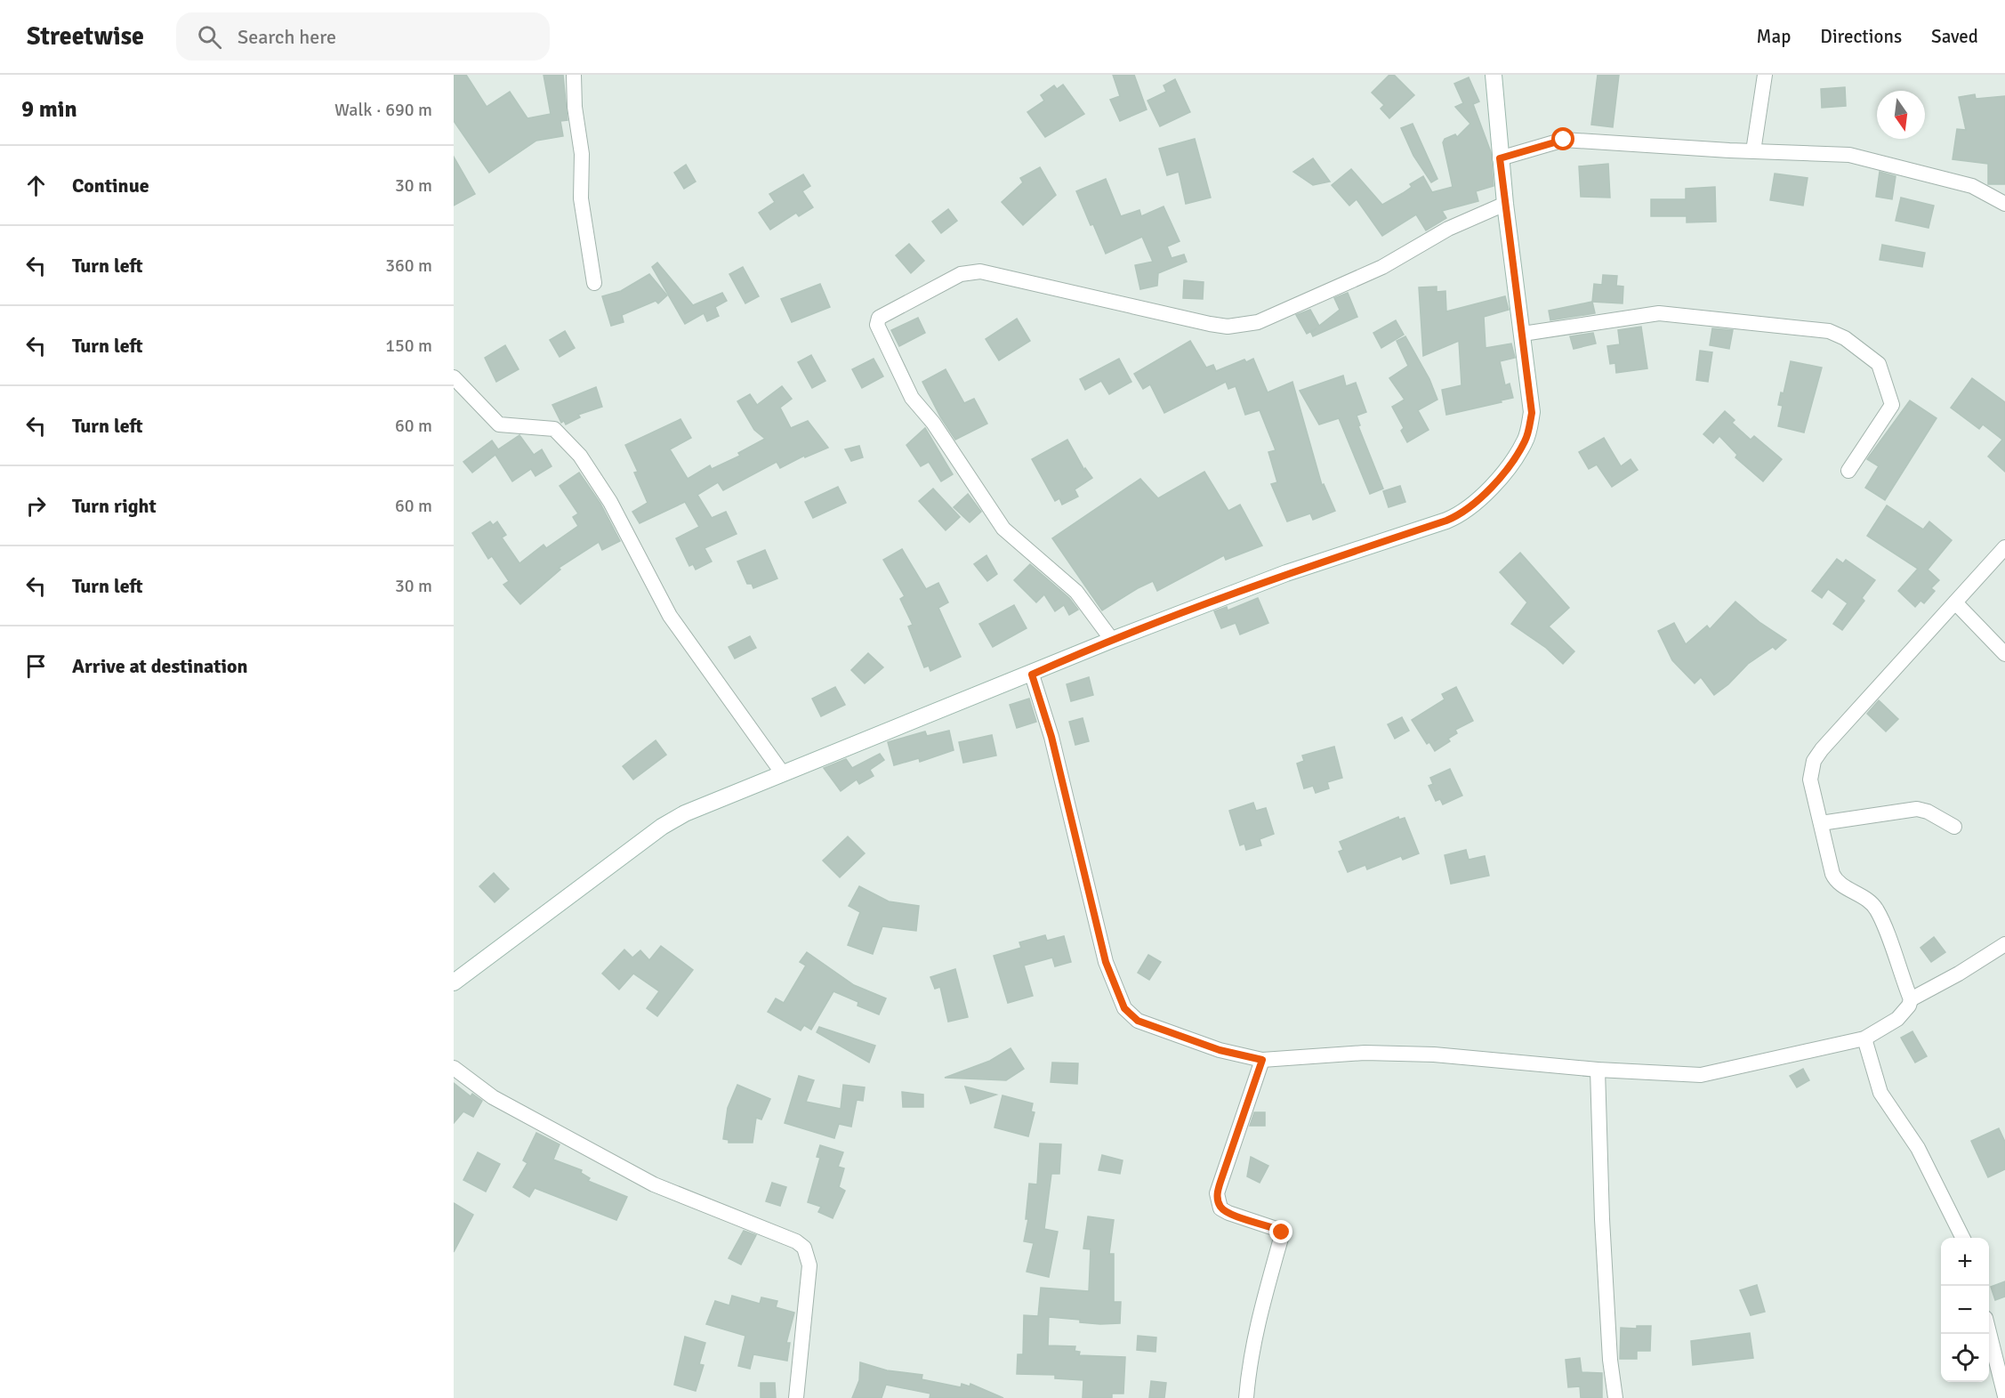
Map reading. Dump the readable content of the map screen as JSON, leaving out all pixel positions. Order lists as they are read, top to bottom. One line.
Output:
{"north":"bottom","page":{"header":"Streetwise","search":"Search here","nav":["Map","Directions","Saved"],"heading":["9 min","Walk · 690 m"],"list":[["Continue","30 m"],["Turn left","360 m"],["Turn left","150 m"],["Turn left","60 m"],["Turn right","60 m"],["Turn left","30 m"],"Arrive at destination"],"map_buttons":["+","−"]}}
